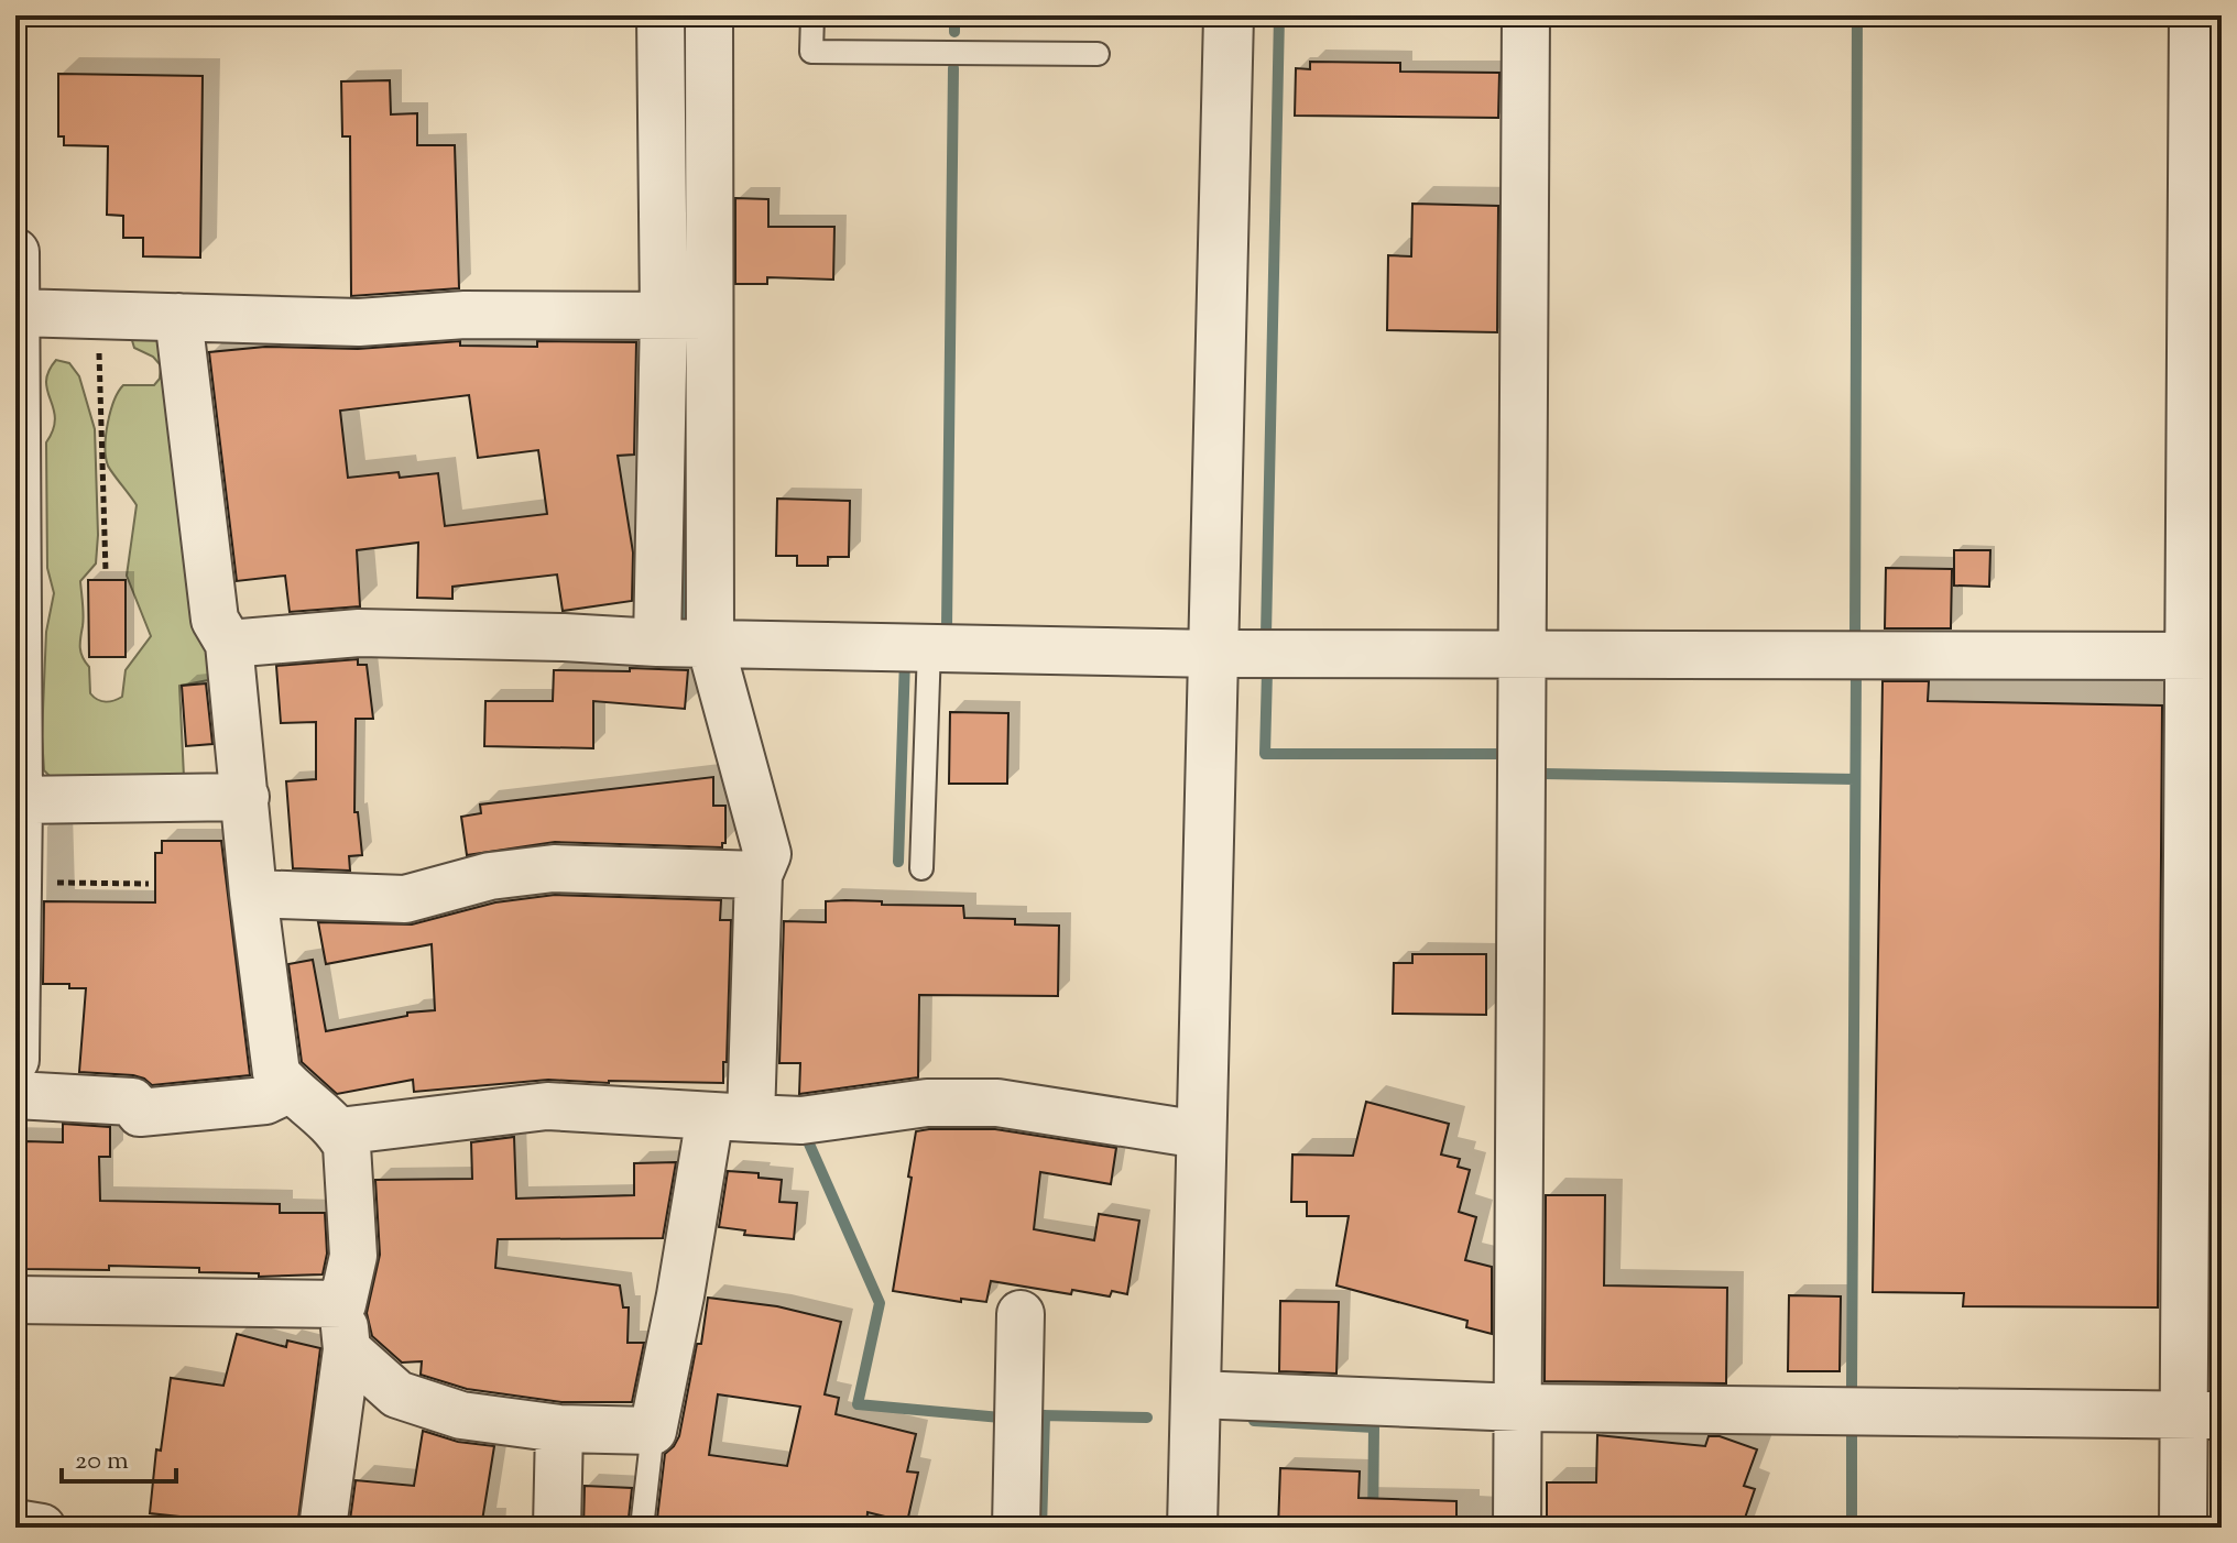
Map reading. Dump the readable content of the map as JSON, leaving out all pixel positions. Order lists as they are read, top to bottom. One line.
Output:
{"scale_bar":"20 m"}
